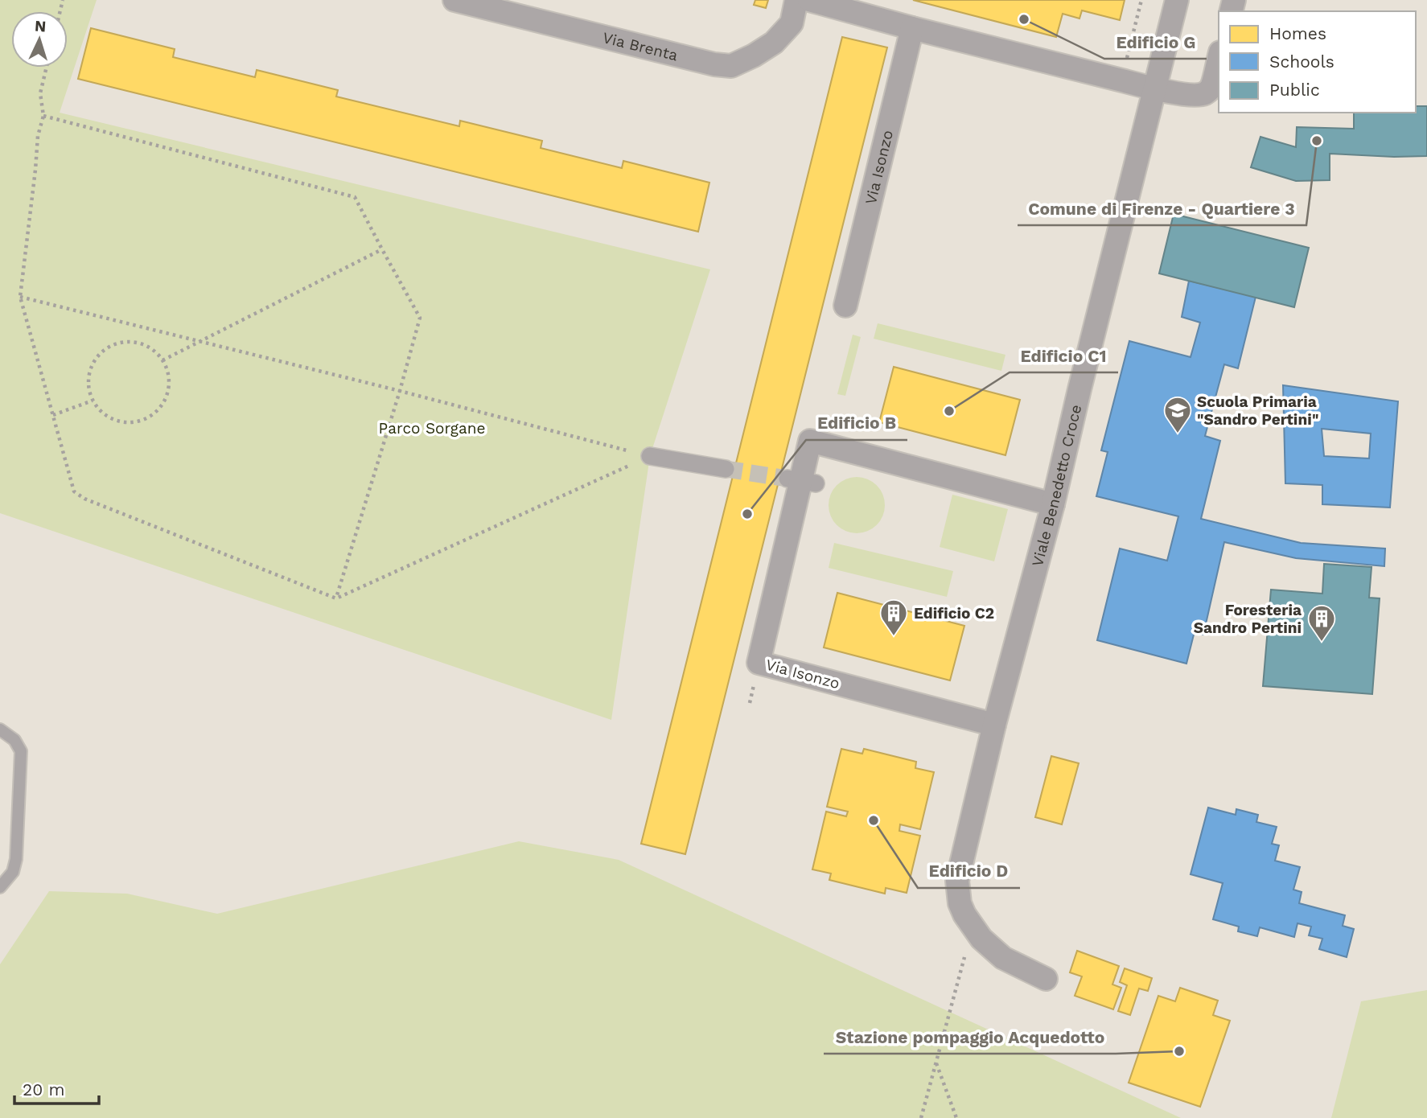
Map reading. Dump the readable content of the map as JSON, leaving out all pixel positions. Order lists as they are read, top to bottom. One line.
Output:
{"streets":{"street":["Via Brenta","Via Isonzo","Viale Benedetto Croce"]},"crossings":[["Via Isonzo","Viale Benedetto Croce"]],"parks":["Parco Sorgane"],"places":{"other":["Edificio G","Comune di Firenze - Quartiere 3","Edificio C1","Edificio B","Edificio D","Stazione pompaggio Acquedotto"],"school or university":["Scuola Primaria \"Sandro Pertini\""],"building":["Edificio C2","Foresteria Sandro Pertini"]},"legend":["Homes","Schools","Public"],"scale_bar":"20 m","north":"top"}
